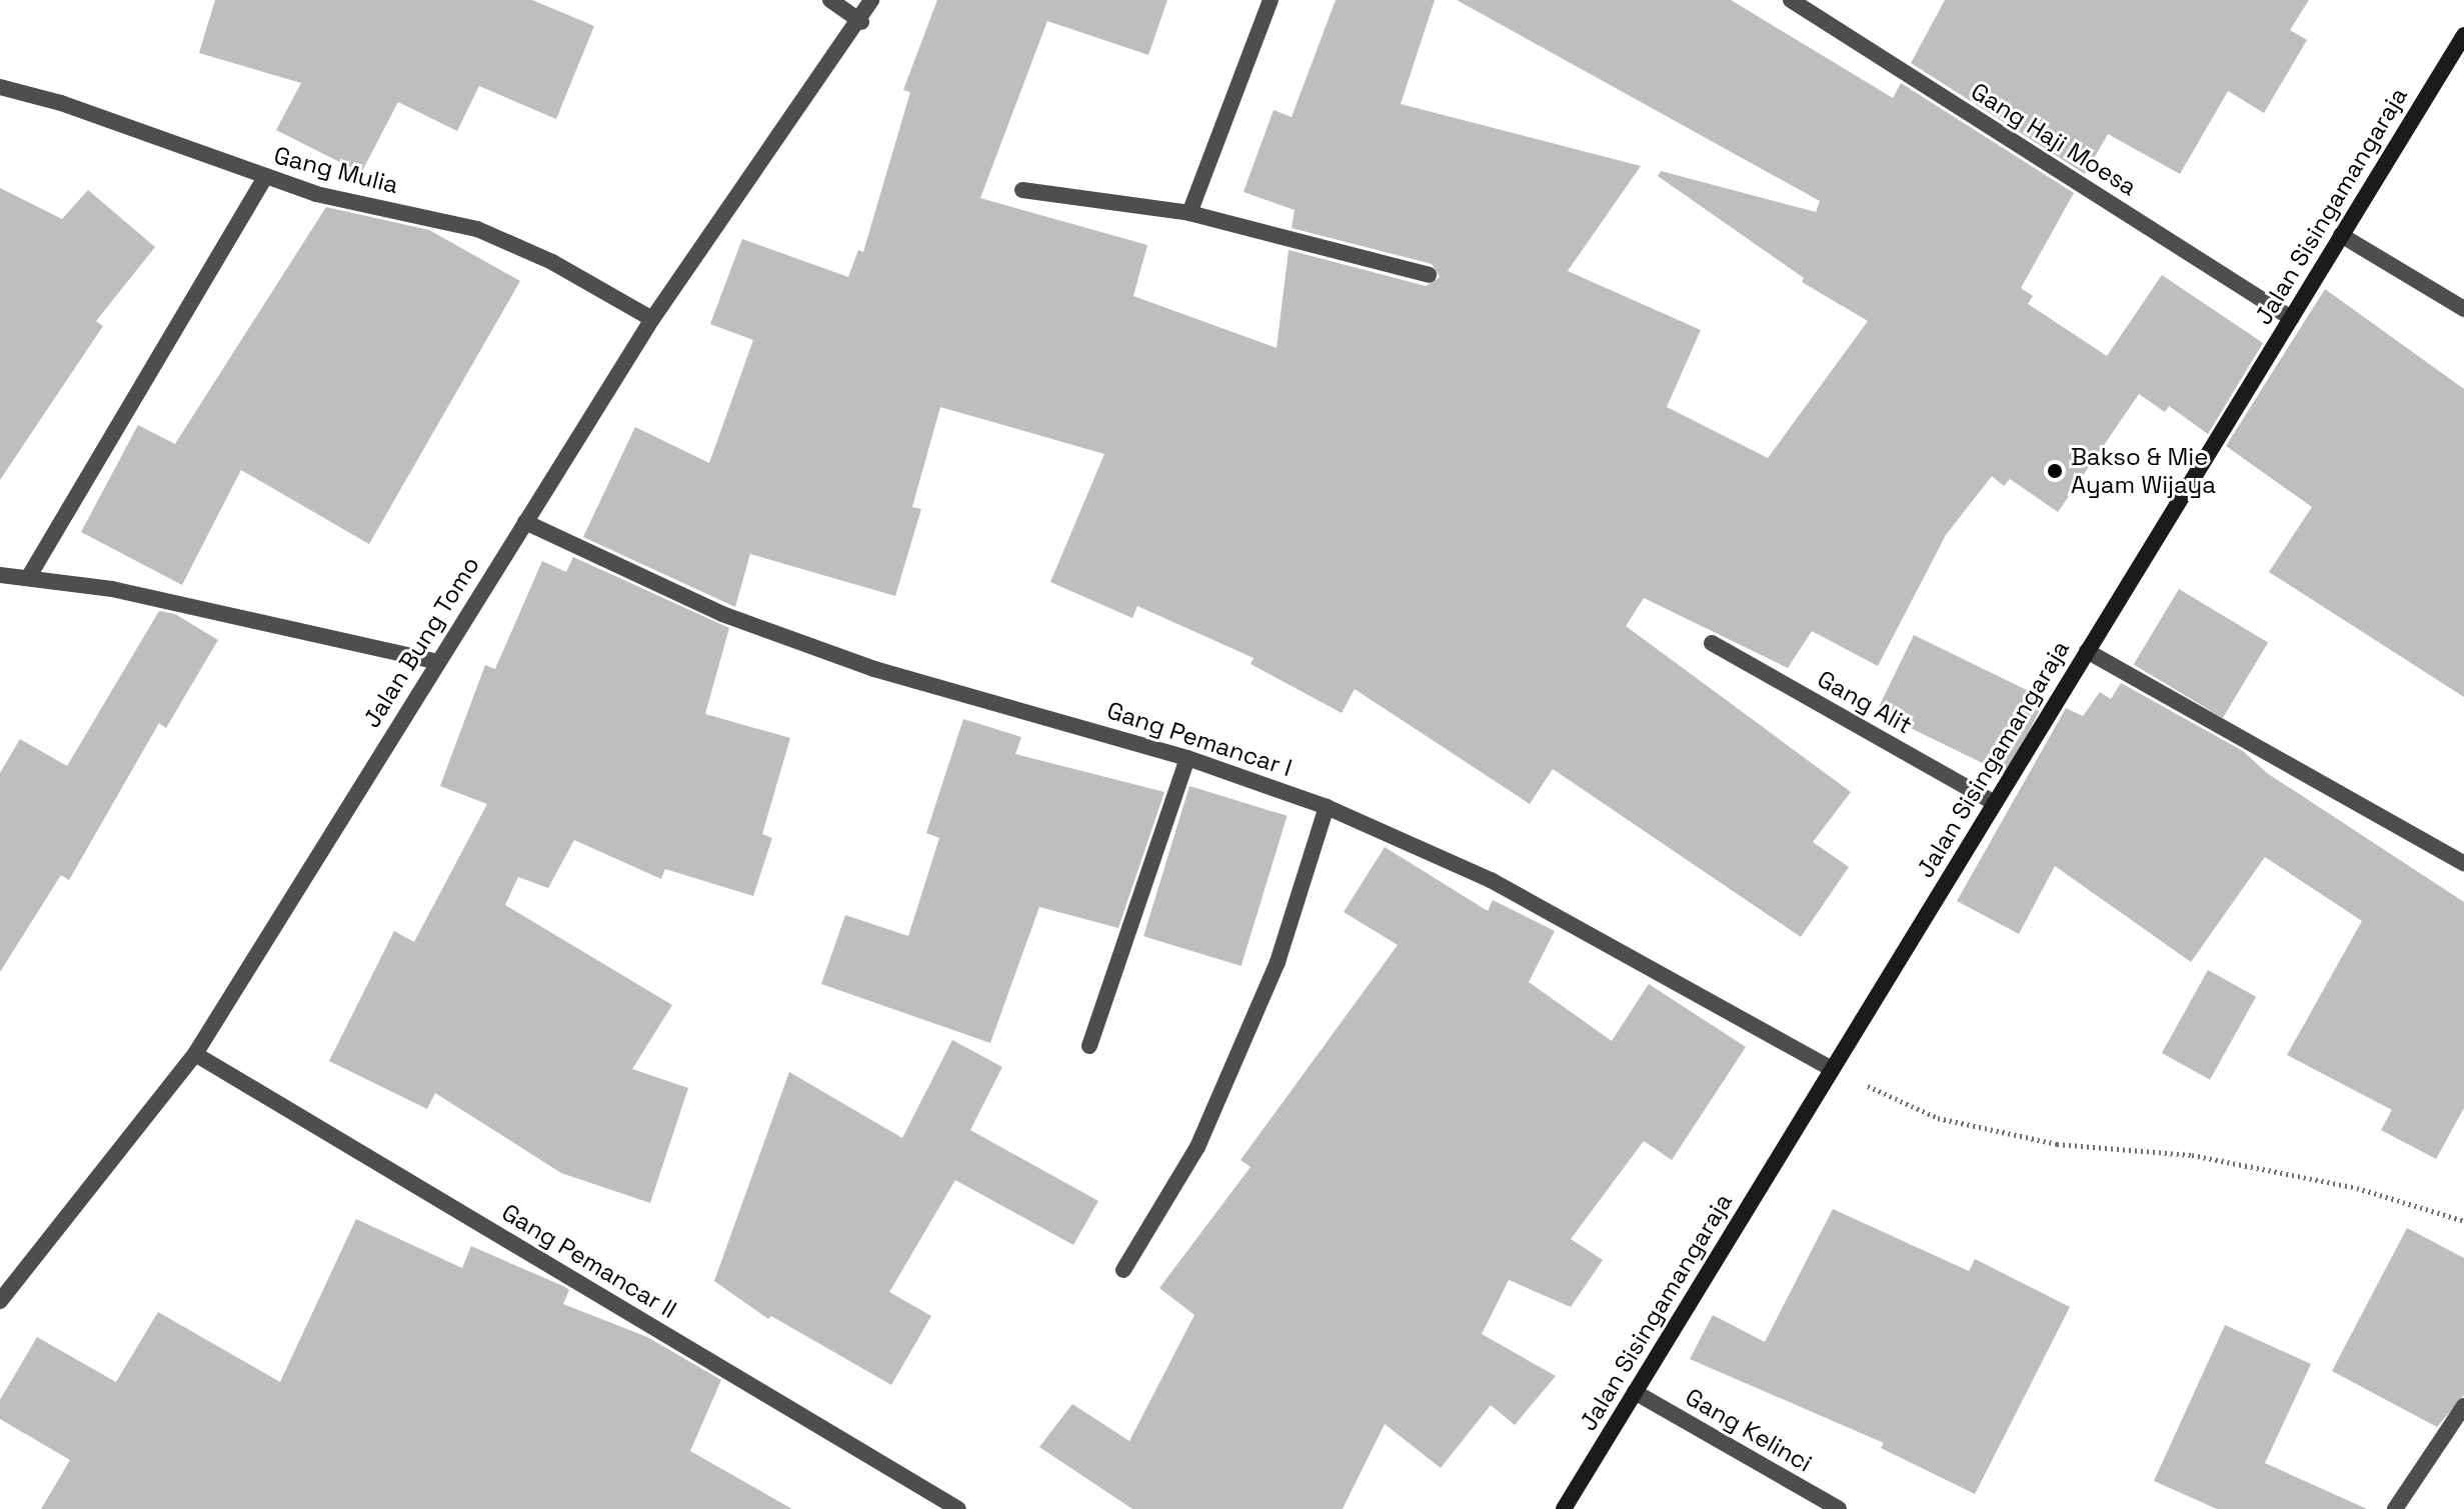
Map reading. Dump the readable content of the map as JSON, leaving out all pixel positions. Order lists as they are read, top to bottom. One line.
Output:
{"streets":{"main road":["Jalan Sisingamangaraja"],"street":["Gang Haji Moesa","Gang Mulia","Jalan Bung Tomo","Gang Alit","Gang Pemancar I","Gang Pemancar II","Gang Kelinci"]},"crossings":[["Gang Haji Moesa","Jalan Sisingamangaraja"],["Gang Mulia","Jalan Bung Tomo"],["Jalan Sisingamangaraja","Gang Alit"],["Jalan Sisingamangaraja","Gang Pemancar I"],["Jalan Sisingamangaraja","Gang Kelinci"],["Jalan Bung Tomo","Gang Pemancar I"],["Jalan Bung Tomo","Gang Pemancar II"]],"places":["Bakso & Mie Ayam Wijaya"]}
